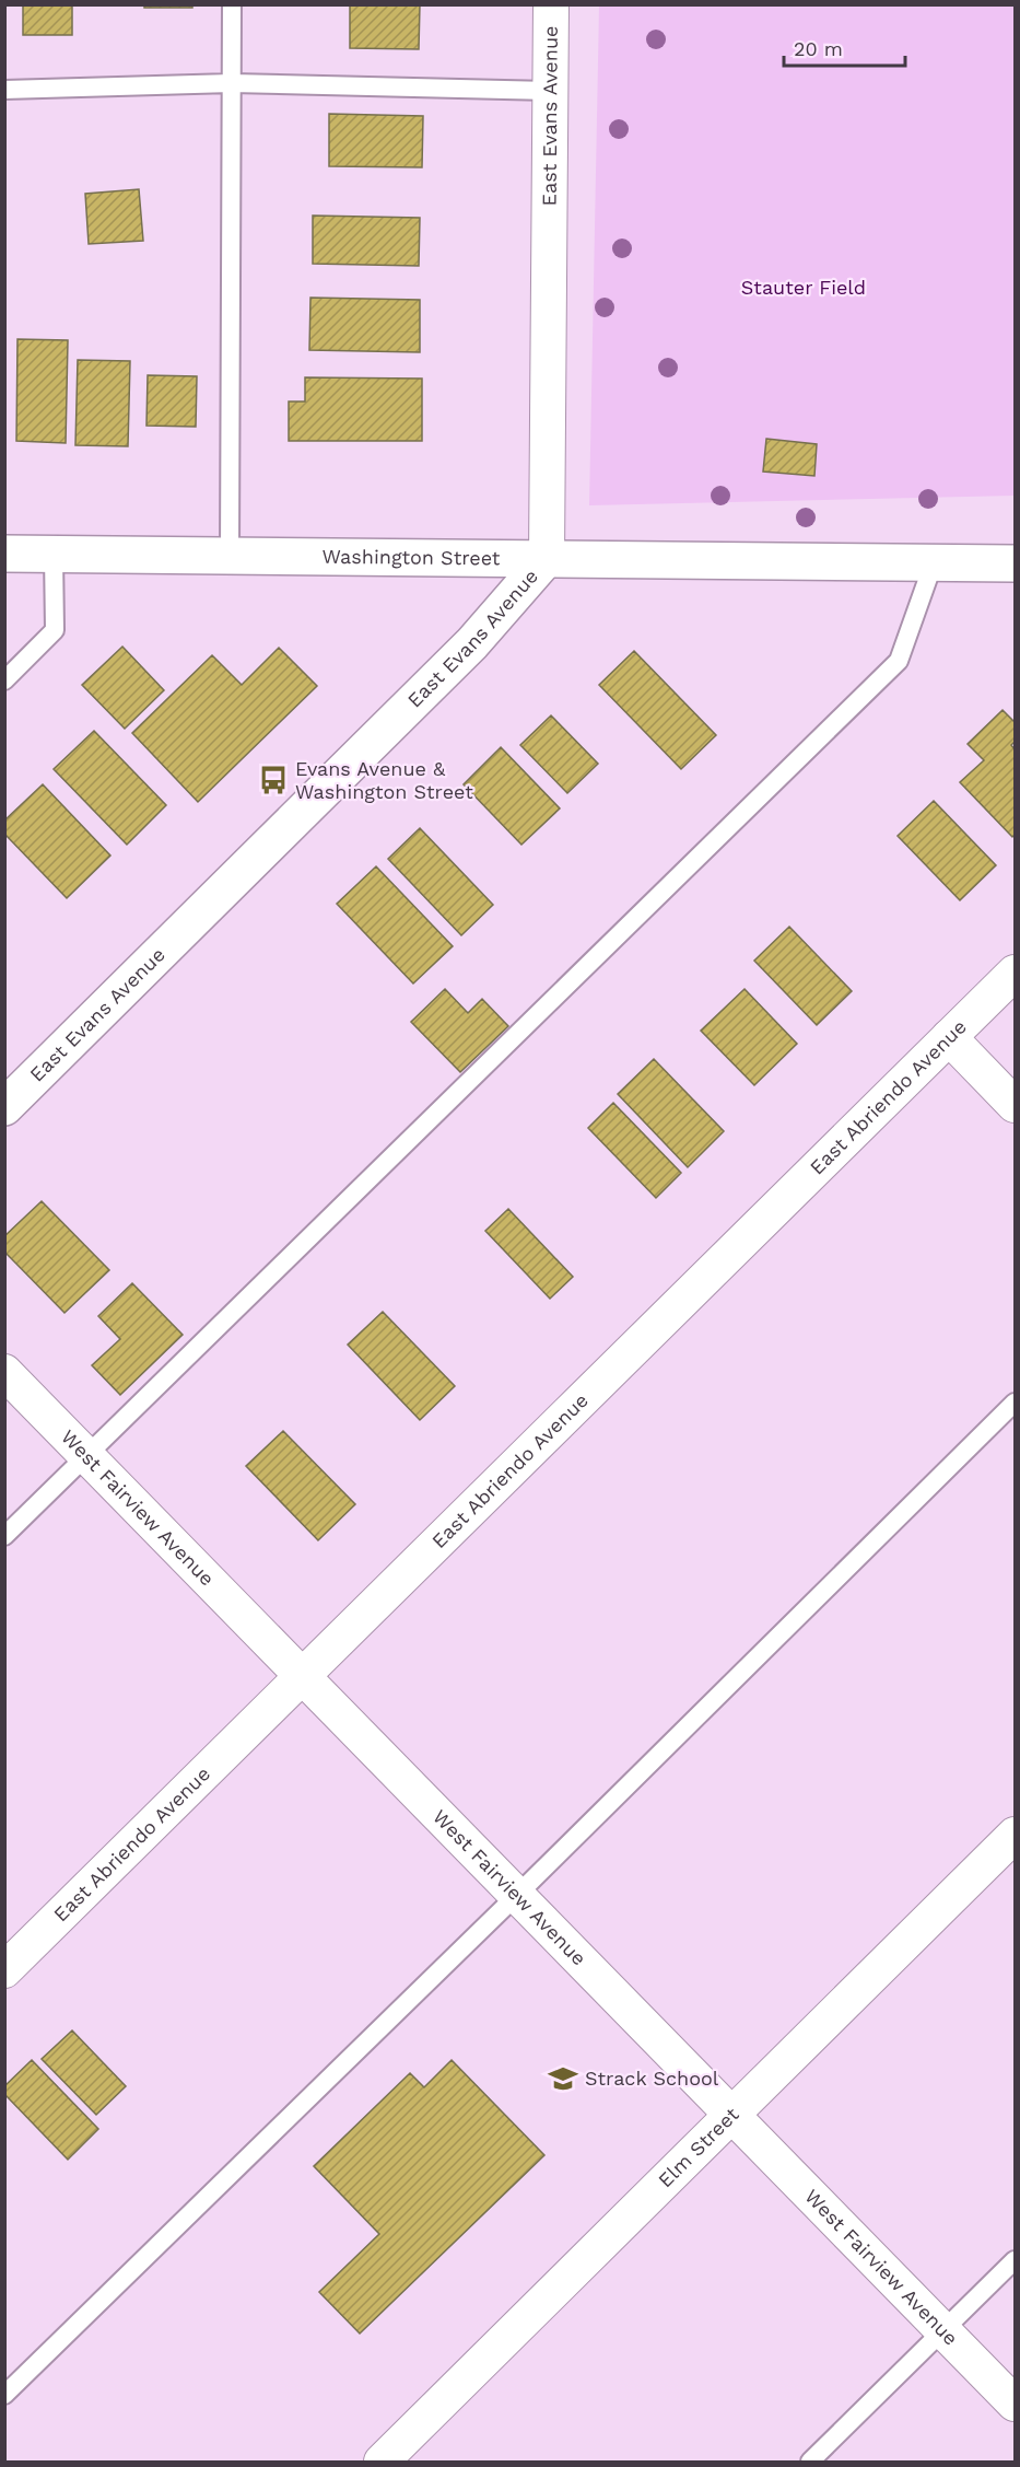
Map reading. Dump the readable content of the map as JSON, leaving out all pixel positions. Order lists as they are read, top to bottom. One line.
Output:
{"streets":{"street":["East Evans Avenue","Washington Street","East Abriendo Avenue","West Fairview Avenue","Elm Street"]},"crossings":[["East Evans Avenue","Washington Street"],["East Abriendo Avenue","West Fairview Avenue"],["West Fairview Avenue","Elm Street"]],"parks":["Stauter Field"],"places":{"bus stop":["Evans Avenue & Washington Street"],"school or university":["Strack School"]},"scale_bar":"20 m"}
